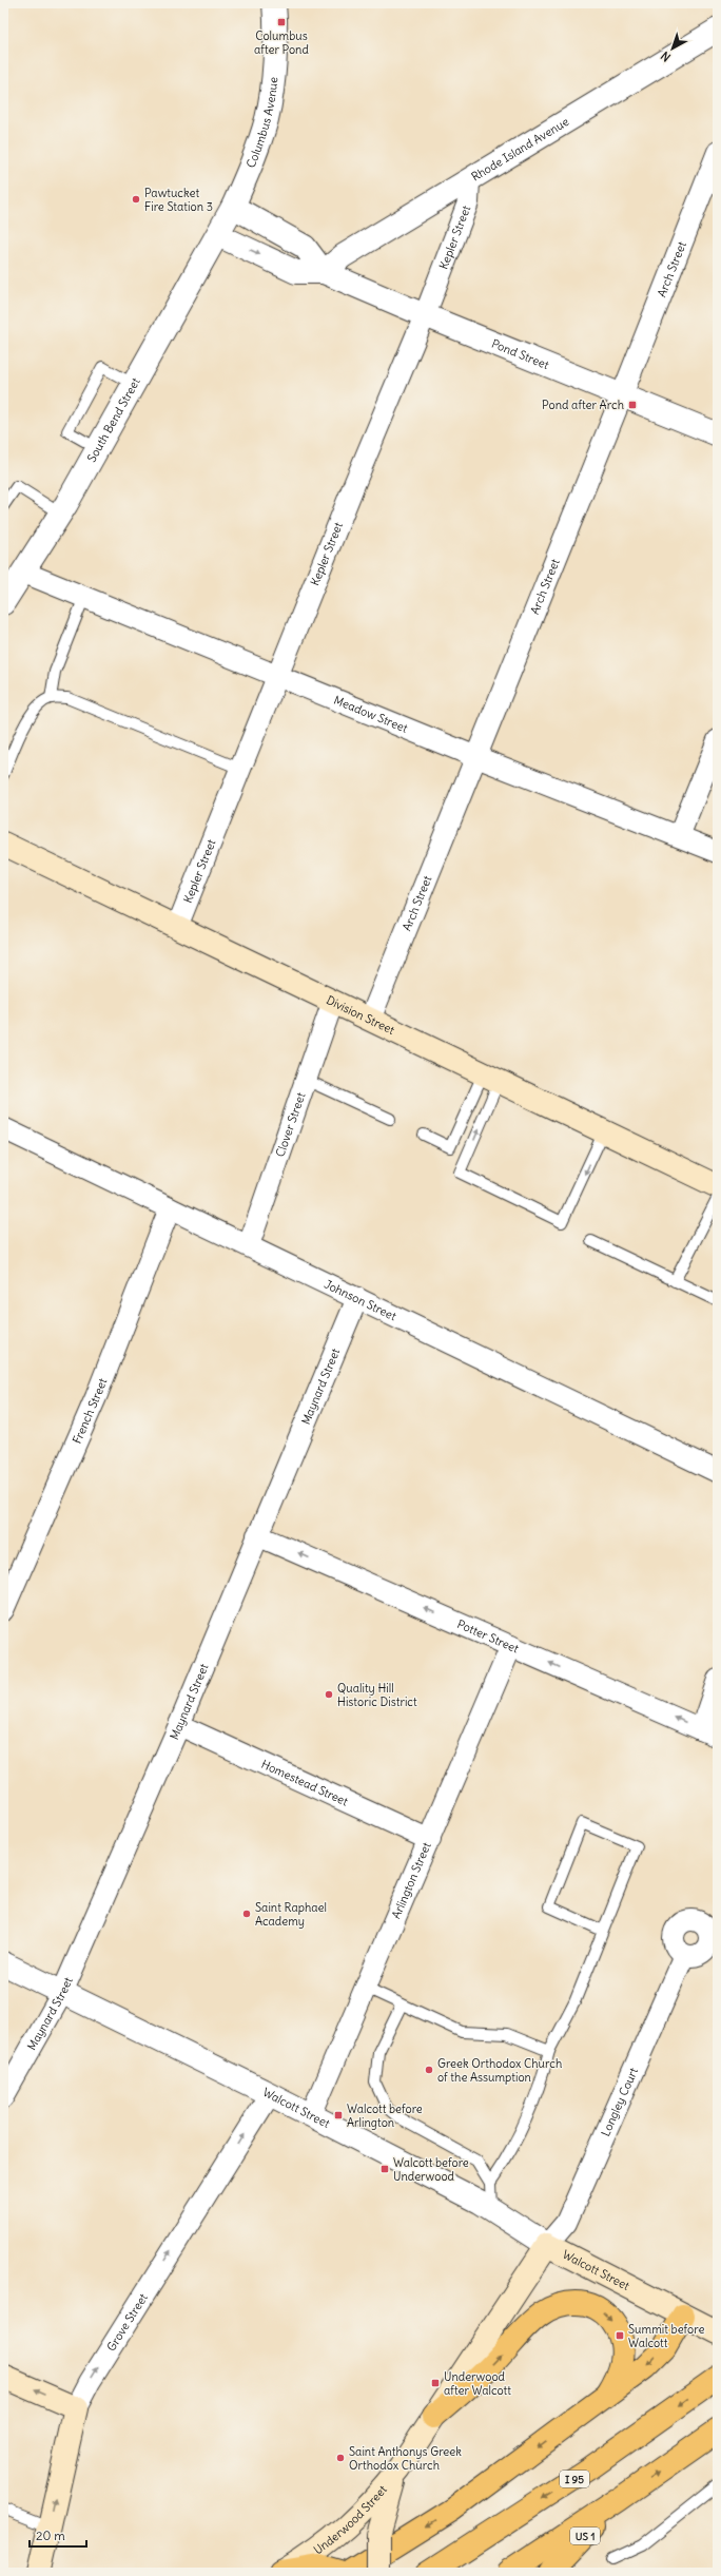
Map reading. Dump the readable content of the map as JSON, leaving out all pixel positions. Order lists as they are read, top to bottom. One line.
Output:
{"streets":{"main road":["Division Street","Walcott Street","Grove Street","I 95","Underwood Street","US 1"],"street":["Columbus Avenue","Rhode Island Avenue","Kepler Street","Arch Street","Pond Street","South Bend Street","Meadow Street","Clover Street","Johnson Street","Maynard Street","French Street","Potter Street","Homestead Street","Arlington Street","Longley Court"]},"crossings":[["Columbus Avenue","Pond Street"],["Columbus Avenue","South Bend Street"],["Rhode Island Avenue","Kepler Street"],["Rhode Island Avenue","Pond Street"],["Kepler Street","Pond Street"],["Kepler Street","Meadow Street"],["Kepler Street","Division Street"],["Arch Street","Pond Street"],["Arch Street","Meadow Street"],["Arch Street","Division Street"],["Pond Street","South Bend Street"],["South Bend Street","Meadow Street"],["Division Street","Clover Street"],["Clover Street","Johnson Street"],["Johnson Street","Maynard Street"],["Johnson Street","French Street"],["Maynard Street","Potter Street"],["Maynard Street","Homestead Street"],["Maynard Street","Walcott Street"],["Potter Street","Arlington Street"],["Homestead Street","Arlington Street"],["Arlington Street","Walcott Street"],["Longley Court","Walcott Street"],["Longley Court","Underwood Street"],["Walcott Street","Grove Street"],["Walcott Street","Underwood Street"]],"one_way":["Potter Street","Grove Street"],"places":{"transit":["Columbus after Pond","Pond after Arch","Walcott before Arlington","Walcott before Underwood","Summit before Walcott","Underwood after Walcott"],"other":["Pawtucket Fire Station 3","Quality Hill Historic District","Saint Raphael Academy","Greek Orthodox Church of the Assumption","Saint Anthonys Greek Orthodox Church"]},"scale_bar":"20 m","north":"bottom left"}
